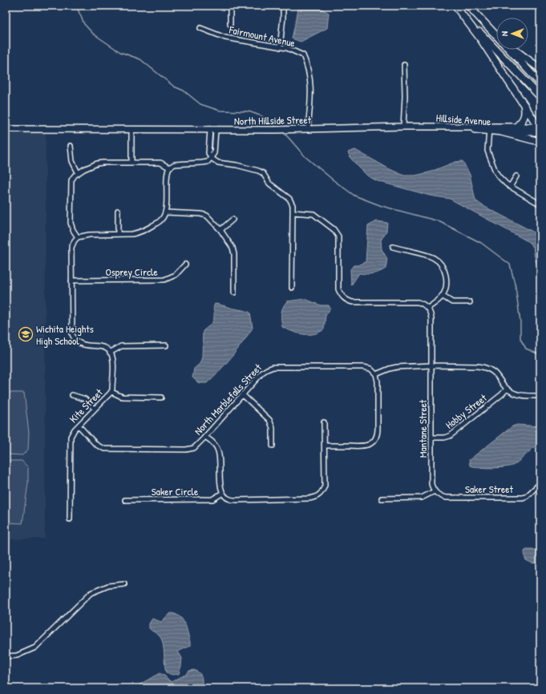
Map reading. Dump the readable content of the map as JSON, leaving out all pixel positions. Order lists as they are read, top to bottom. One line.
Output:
{"streets":{"main road":["Hillside Avenue","North Hillside Street"],"street":["Fairmount Avenue","Osprey Circle","North Marblefalls Street","Kite Street","Hobby Street","Mantane Street","Saker Street","Saker Circle"]},"crossings":[["Fairmount Avenue","North Hillside Street"],["Hillside Avenue","North Hillside Street"],["North Marblefalls Street","Kite Street"],["Hobby Street","Mantane Street"],["Mantane Street","Saker Street"]],"places":{"school or university":["Wichita Heights High School"]},"north":"left"}
